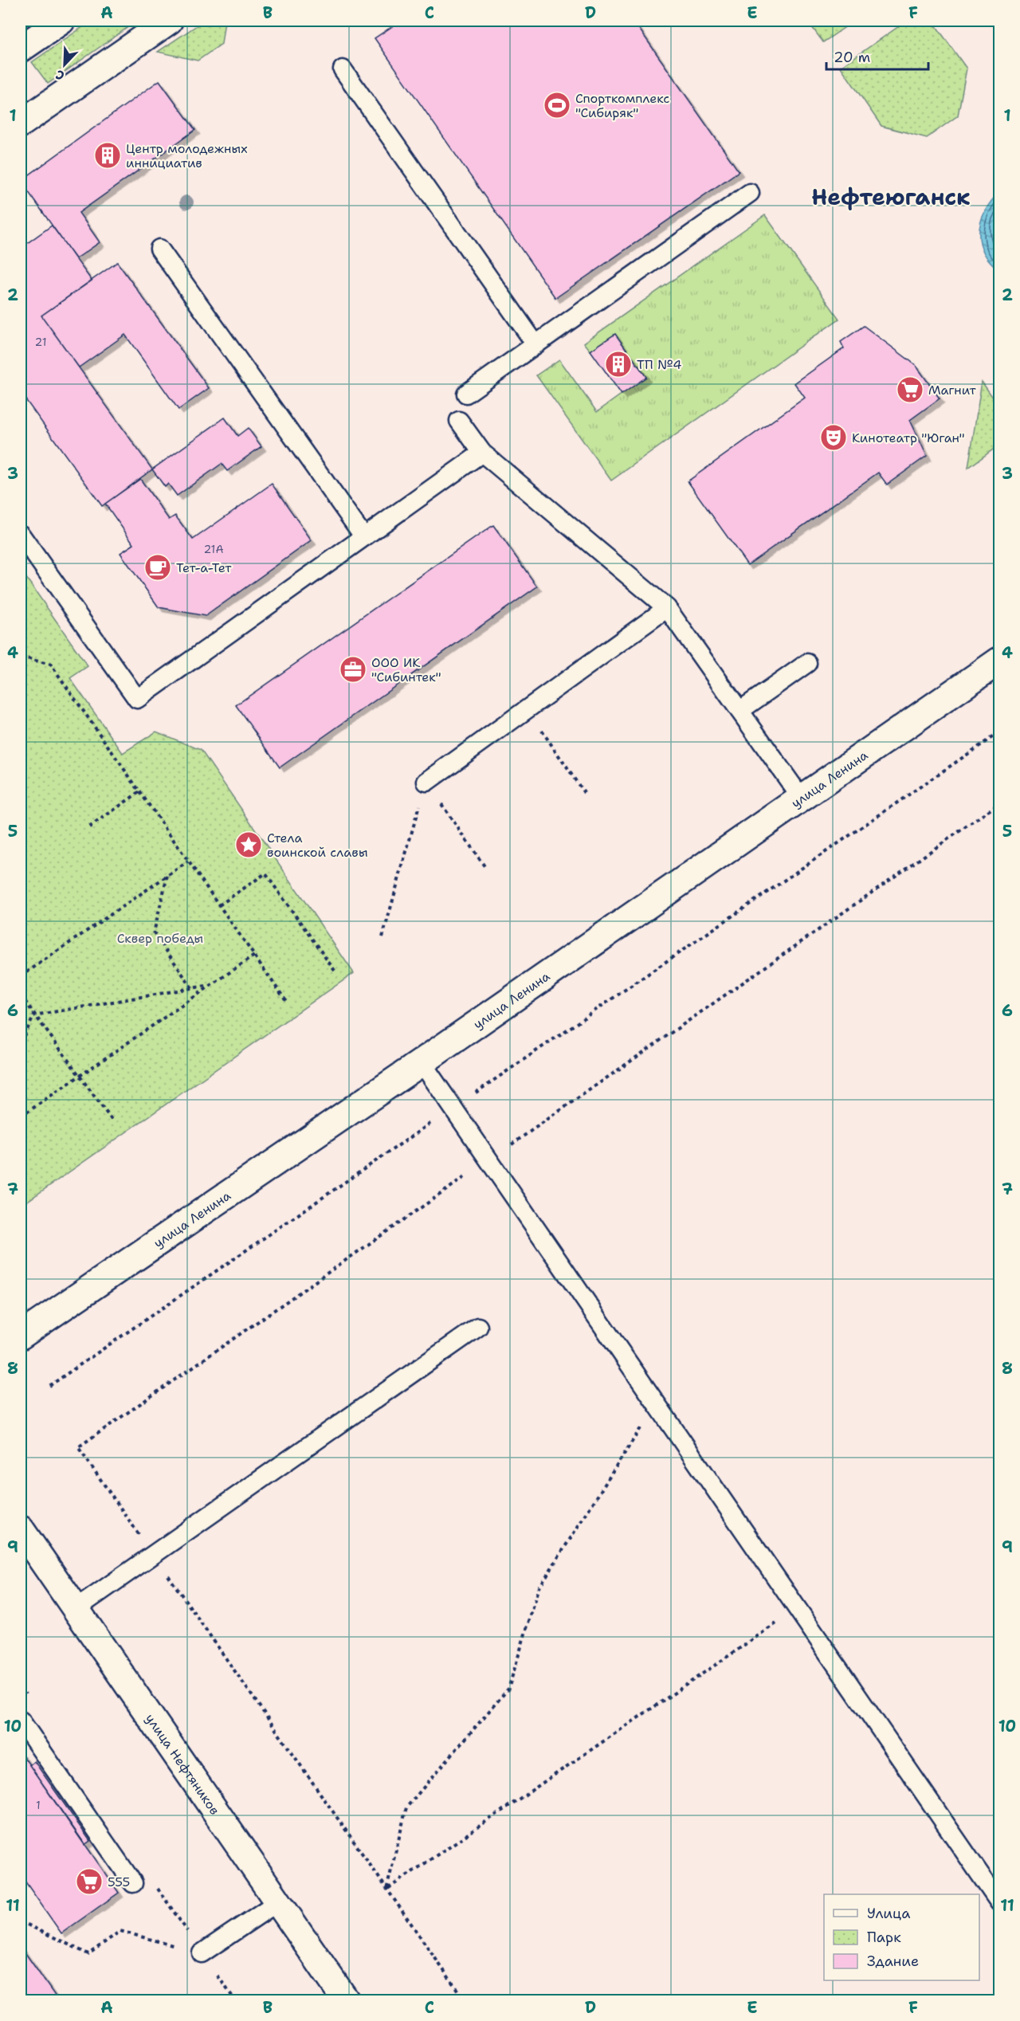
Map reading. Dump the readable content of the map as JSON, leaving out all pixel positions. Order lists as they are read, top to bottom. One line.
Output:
{"streets":{"main road":["улица Ленина","улица Нефтяников"]},"districts":["Нефтеюганск"],"parks":["Сквер победы"],"places":{"sports":["Спорткомплекс \"Сибиряк\""],"building":["Центр молодежных иннициатив","ТП №4"],"supermarket":["Магнит","555"],"theatre":["Кинотеатр \"Юган\""],"cafe":["Тет-а-Тет"],"office":["ООО ИК \"Сибинтек\""],"place":["Стела воинской славы"]},"house_numbers":["21","21А","1"],"legend":["Улица","Парк","Здание"],"scale_bar":"20 m","north":"bottom left","grid":{"columns":["A","B","C","D","E","F"],"rows":["1","2","3","4","5","6","7","8","9","10","11"]}}
